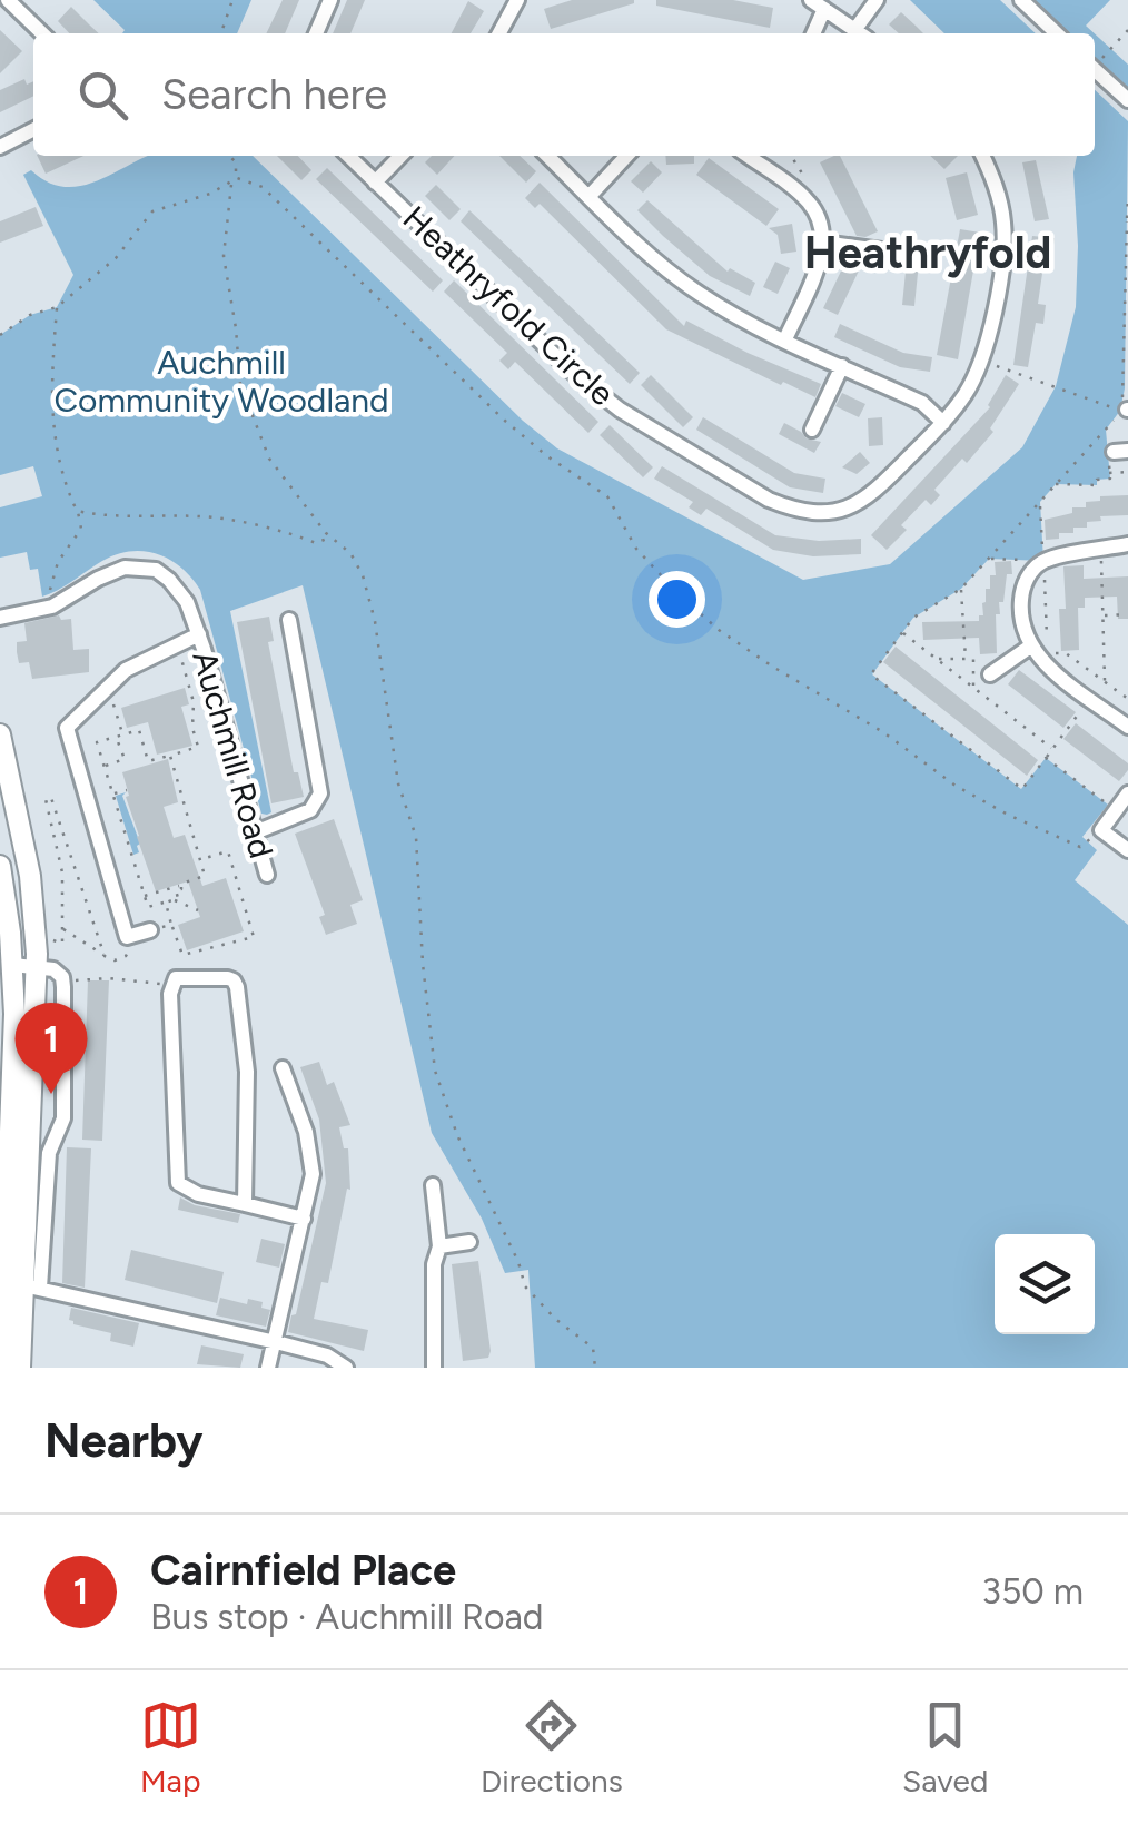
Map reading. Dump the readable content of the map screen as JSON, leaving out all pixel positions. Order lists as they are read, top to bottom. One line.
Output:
{"streets":{"street":["Heathryfold Circle","Auchmill Road"]},"districts":["Heathryfold"],"parks":["Auchmill Community Woodland"],"page":{"search":"Search here","pins":"1","heading":"Nearby","list":[{"mark":"1","name":"Cairnfield Place","note":"Bus stop · Auchmill Road","value":"350 m"}],"nav":["Map","Directions","Saved"]}}
